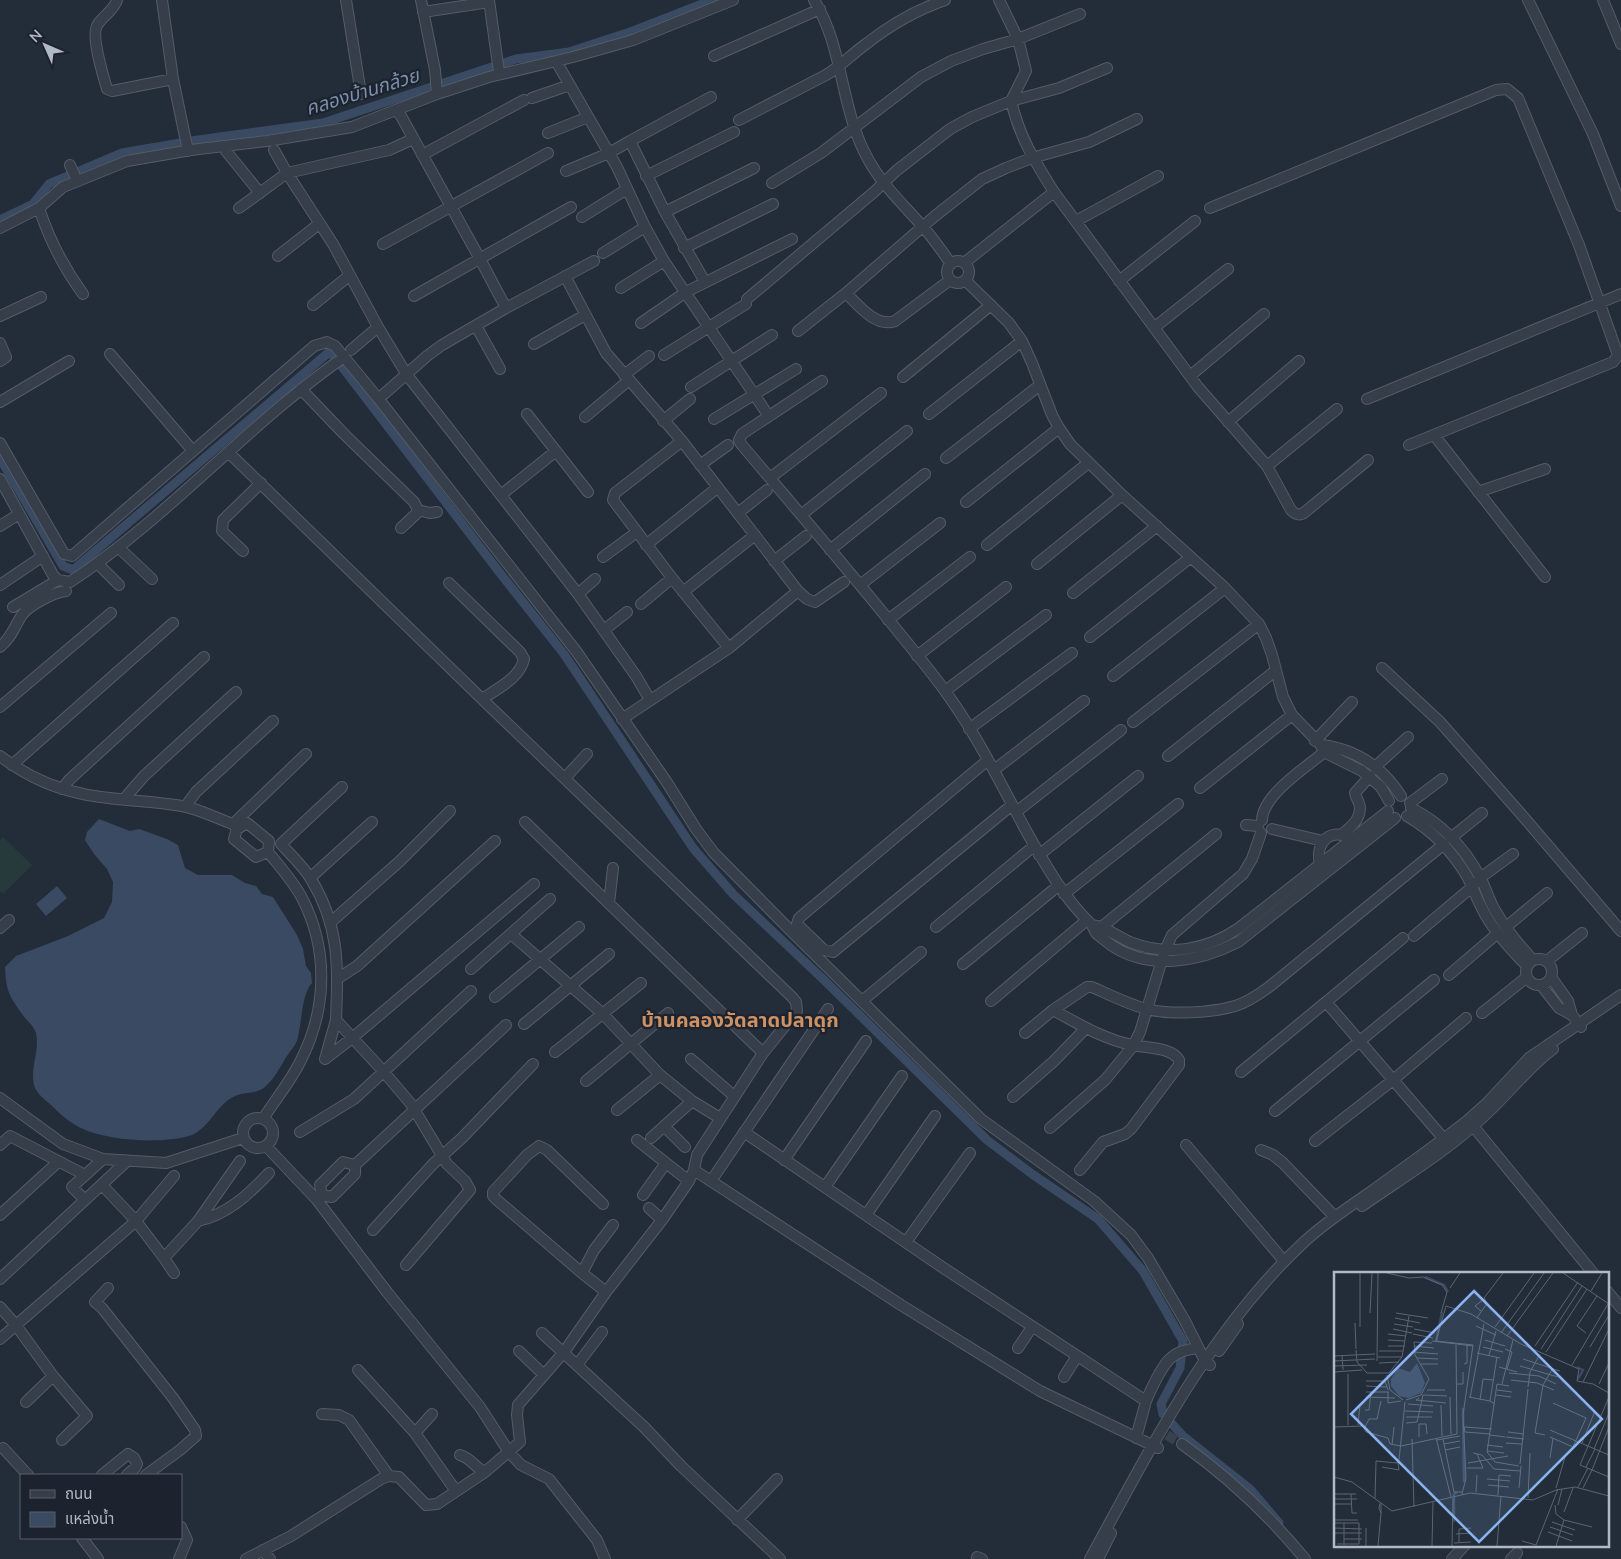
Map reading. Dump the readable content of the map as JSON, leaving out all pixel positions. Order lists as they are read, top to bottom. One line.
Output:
{"districts":["บ้านคลองวัดลาดปลาดุก"],"water":["คลองบ้านกล้วย"],"legend":["ถนน","แหล่งน้ำ"],"north":"top left"}
